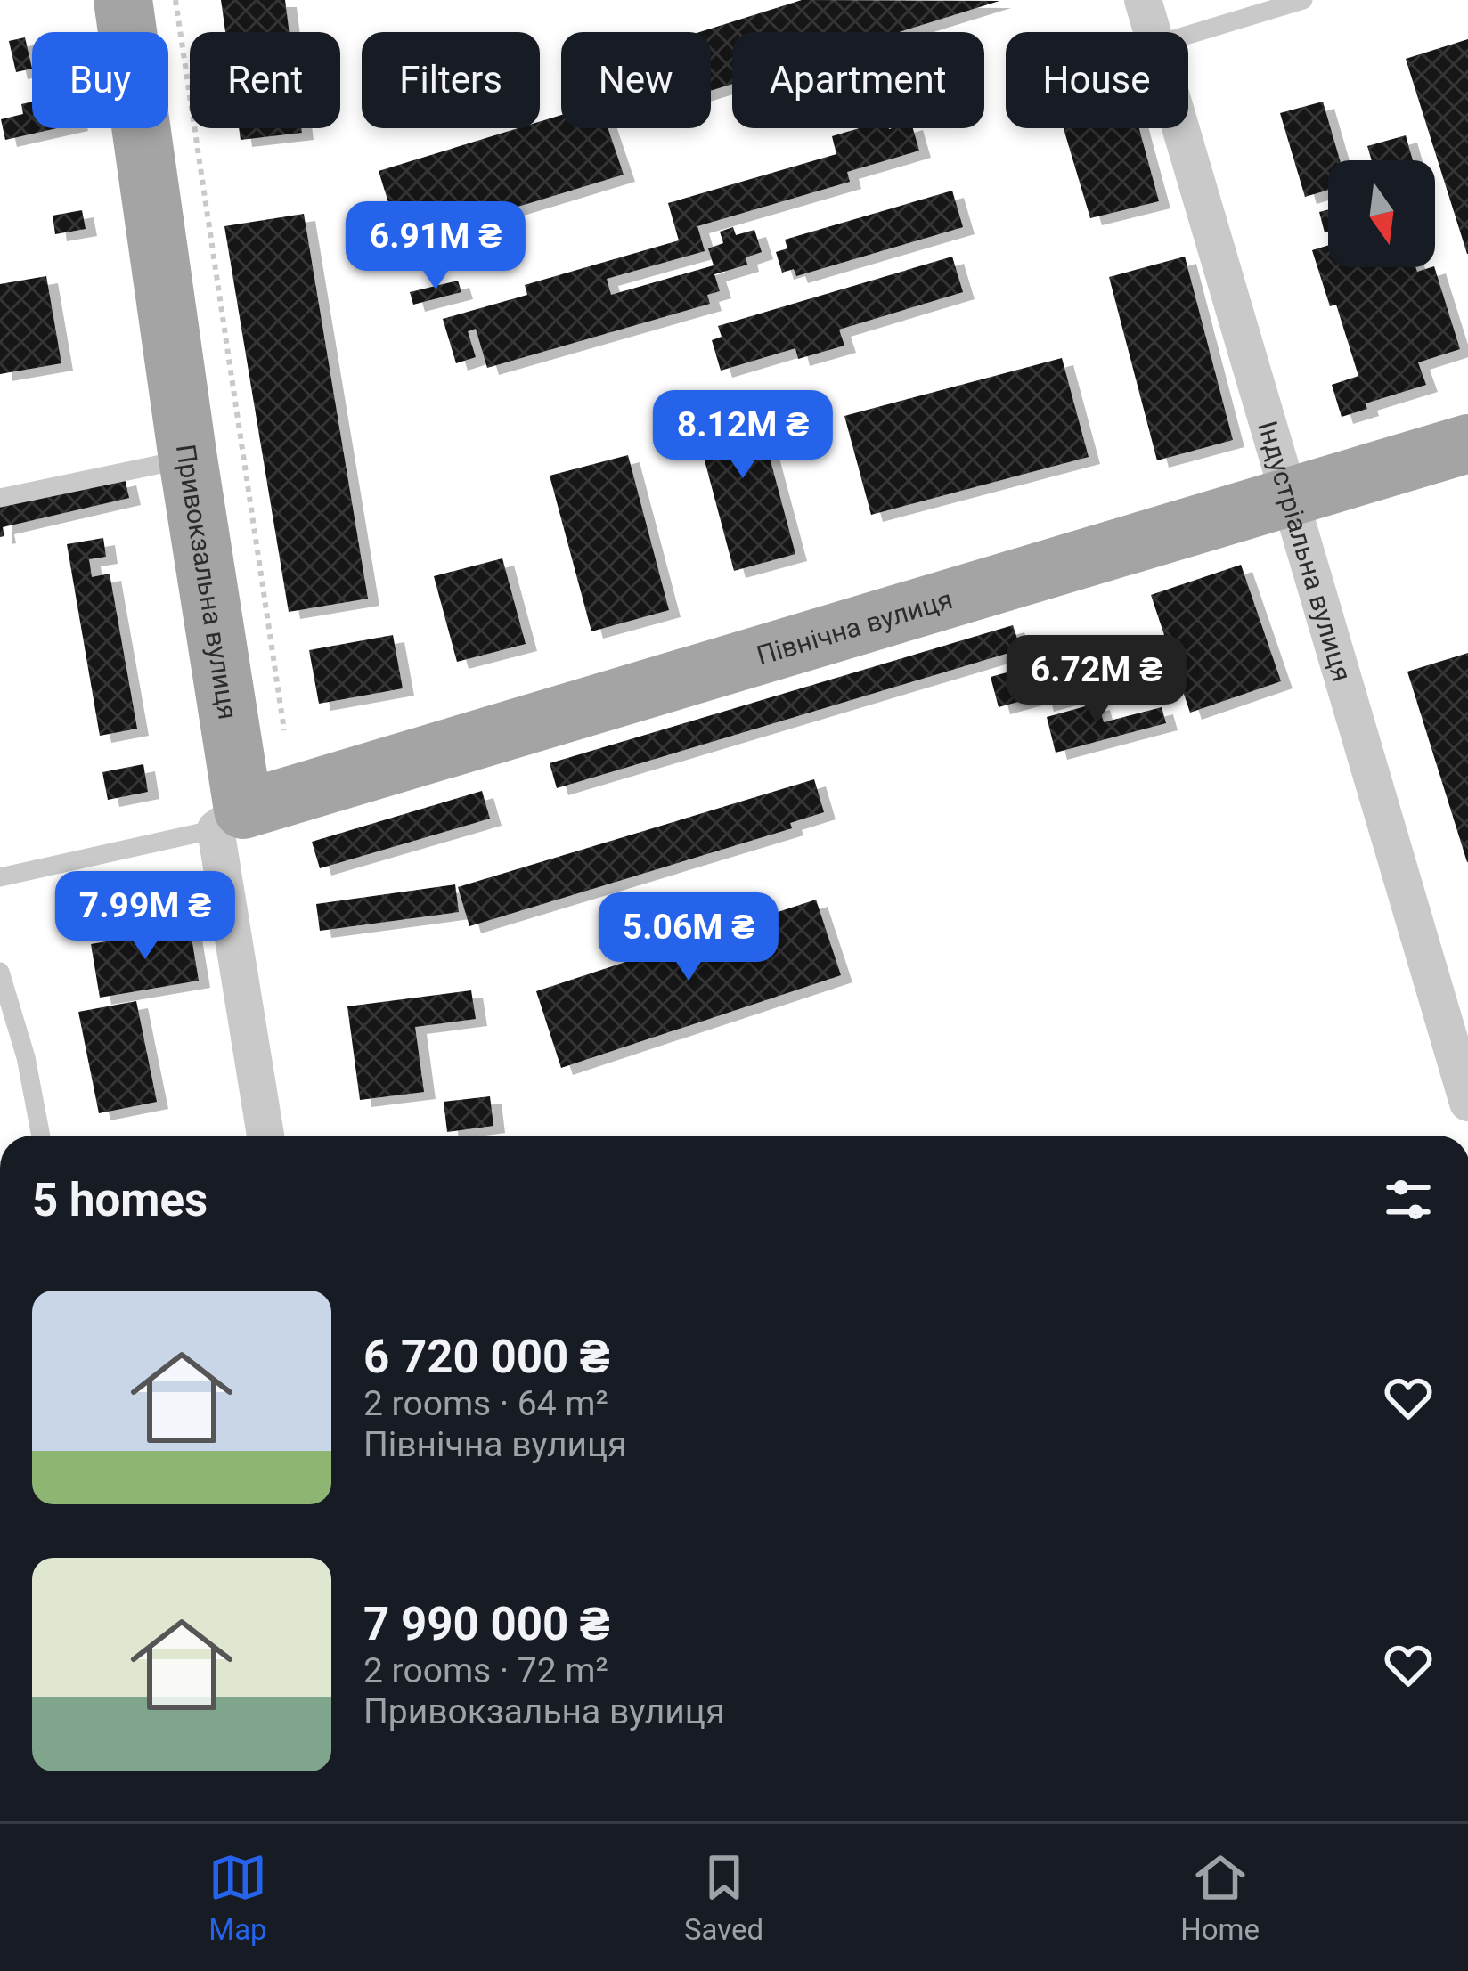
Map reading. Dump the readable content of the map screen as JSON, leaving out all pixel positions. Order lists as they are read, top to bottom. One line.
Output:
{"streets":{"main road":["Привокзальна вулиця","Північна вулиця"],"street":["Індустріальна вулиця"]},"crossings":[["Індустріальна вулиця","Північна вулиця"],["Привокзальна вулиця","Північна вулиця"]],"north":"bottom","page":{"chip":["Buy","Rent","Filters","New","Apartment","House"],"price":["6.91M ₴","8.12M ₴","6.72M ₴","7.99M ₴","5.06M ₴"],"heading":"5 homes","list":[{"name":"6 720 000 ₴","note":"2 rooms · 64 m² · Північна вулиця"},{"name":"7 990 000 ₴","note":"2 rooms · 72 m² · Привокзальна вулиця"}],"tabs":["Map","Saved","Home"]}}
